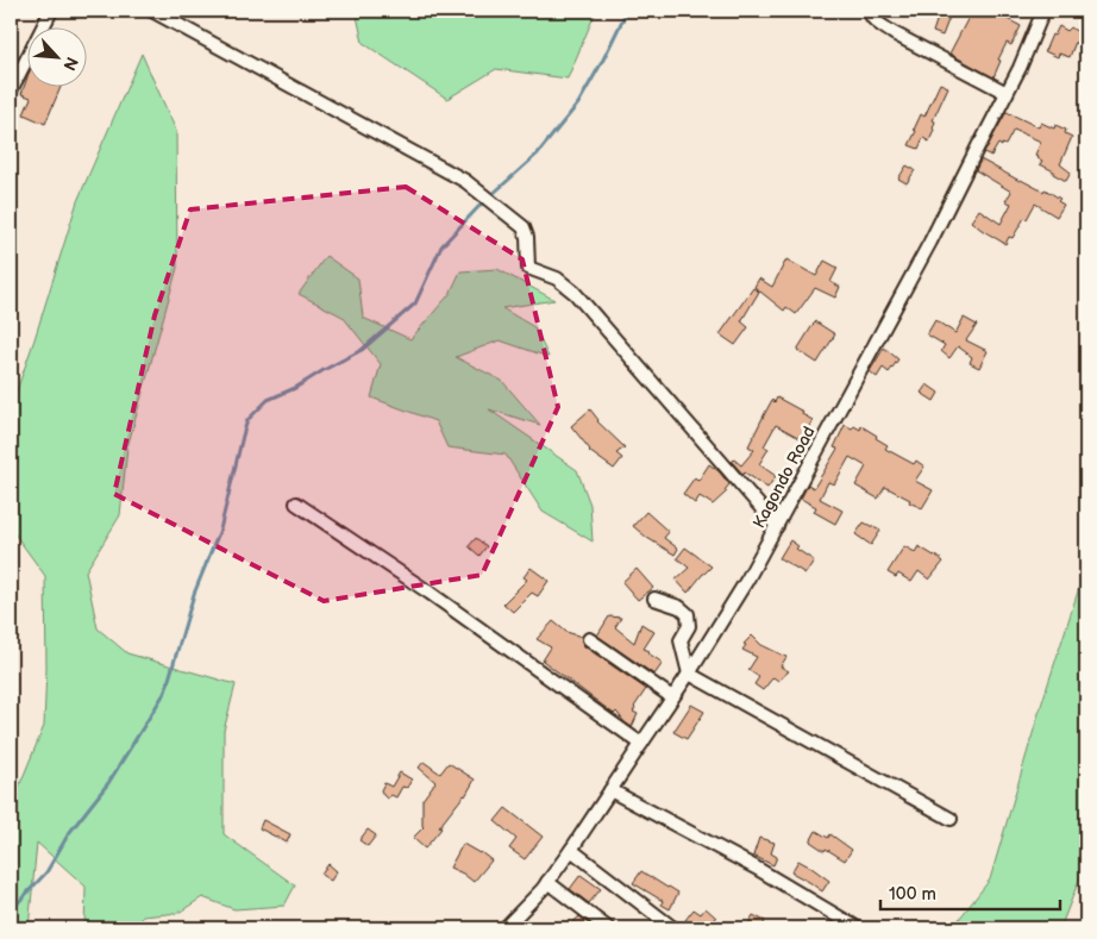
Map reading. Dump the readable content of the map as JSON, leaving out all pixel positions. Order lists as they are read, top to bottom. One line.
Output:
{"streets":{"street":["Kagondo Road"]},"scale_bar":"100 m","north":"bottom right"}
